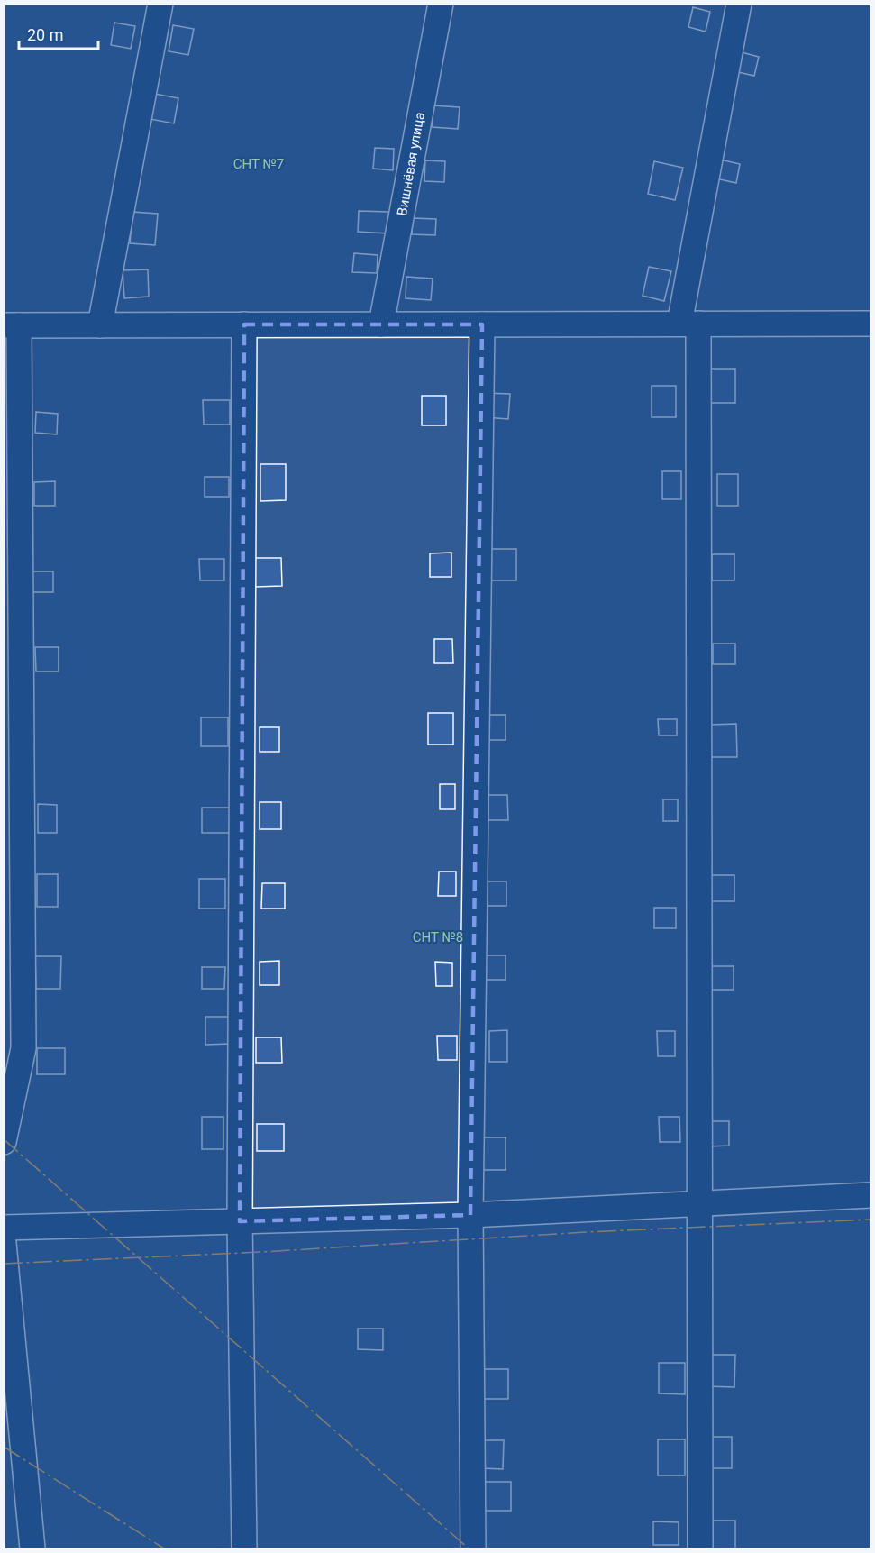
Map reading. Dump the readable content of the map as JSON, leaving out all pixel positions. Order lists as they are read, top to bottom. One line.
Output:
{"streets":{"street":["Вишнёвая улица"]},"parks":["СНТ №7","СНТ №8"],"scale_bar":"20 m"}
